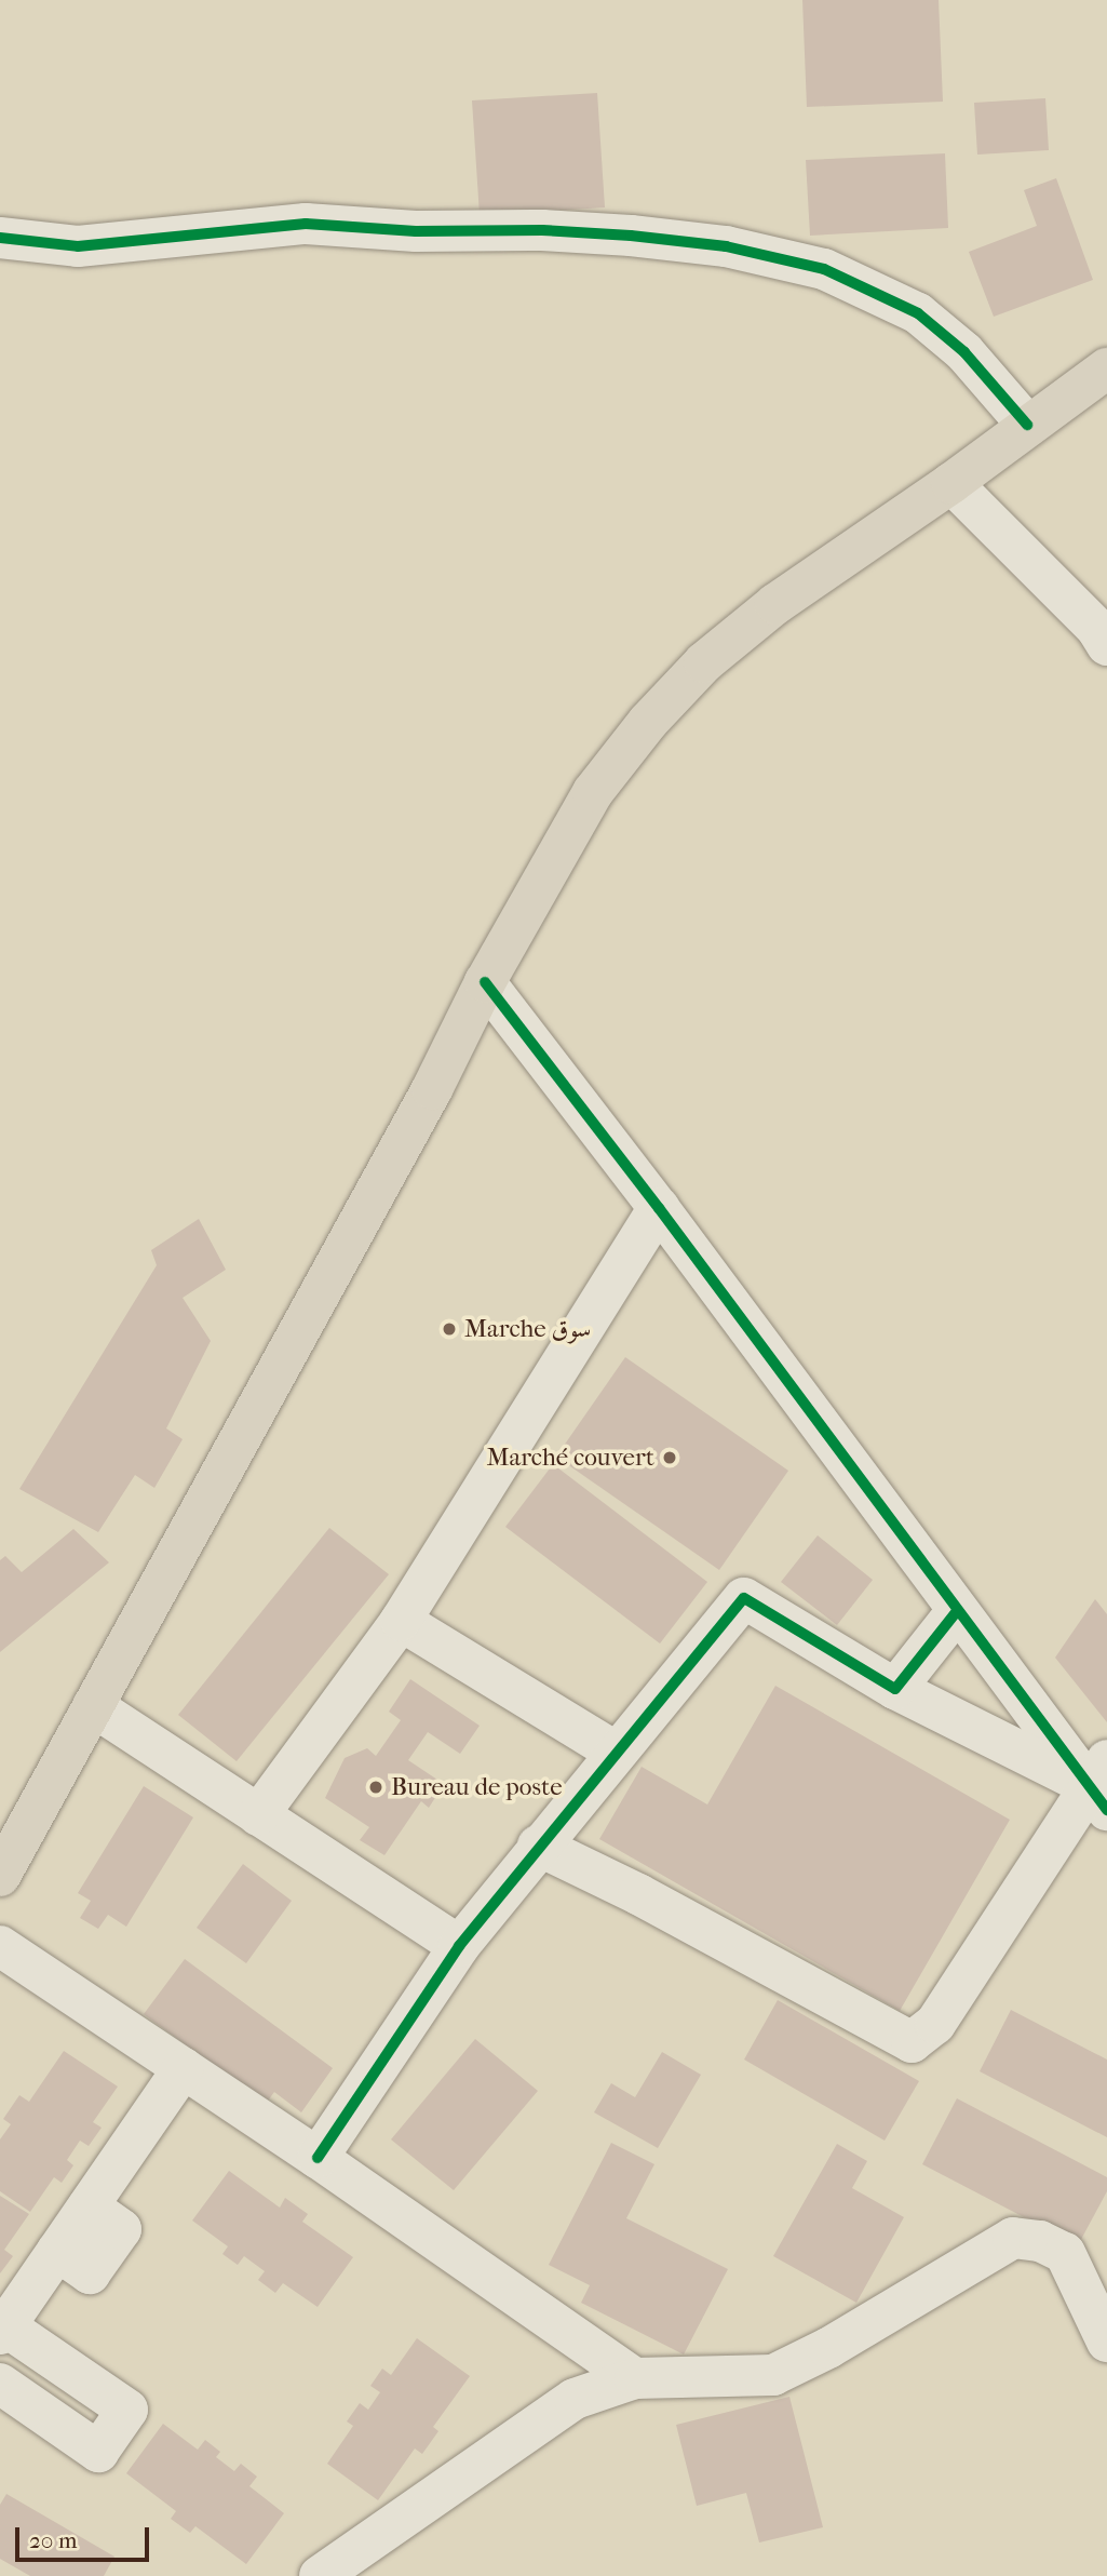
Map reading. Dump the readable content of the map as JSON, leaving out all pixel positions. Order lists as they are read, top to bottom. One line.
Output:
{"places":["Marche سوق","Marché couvert","Bureau de poste"],"scale_bar":"20 m"}
